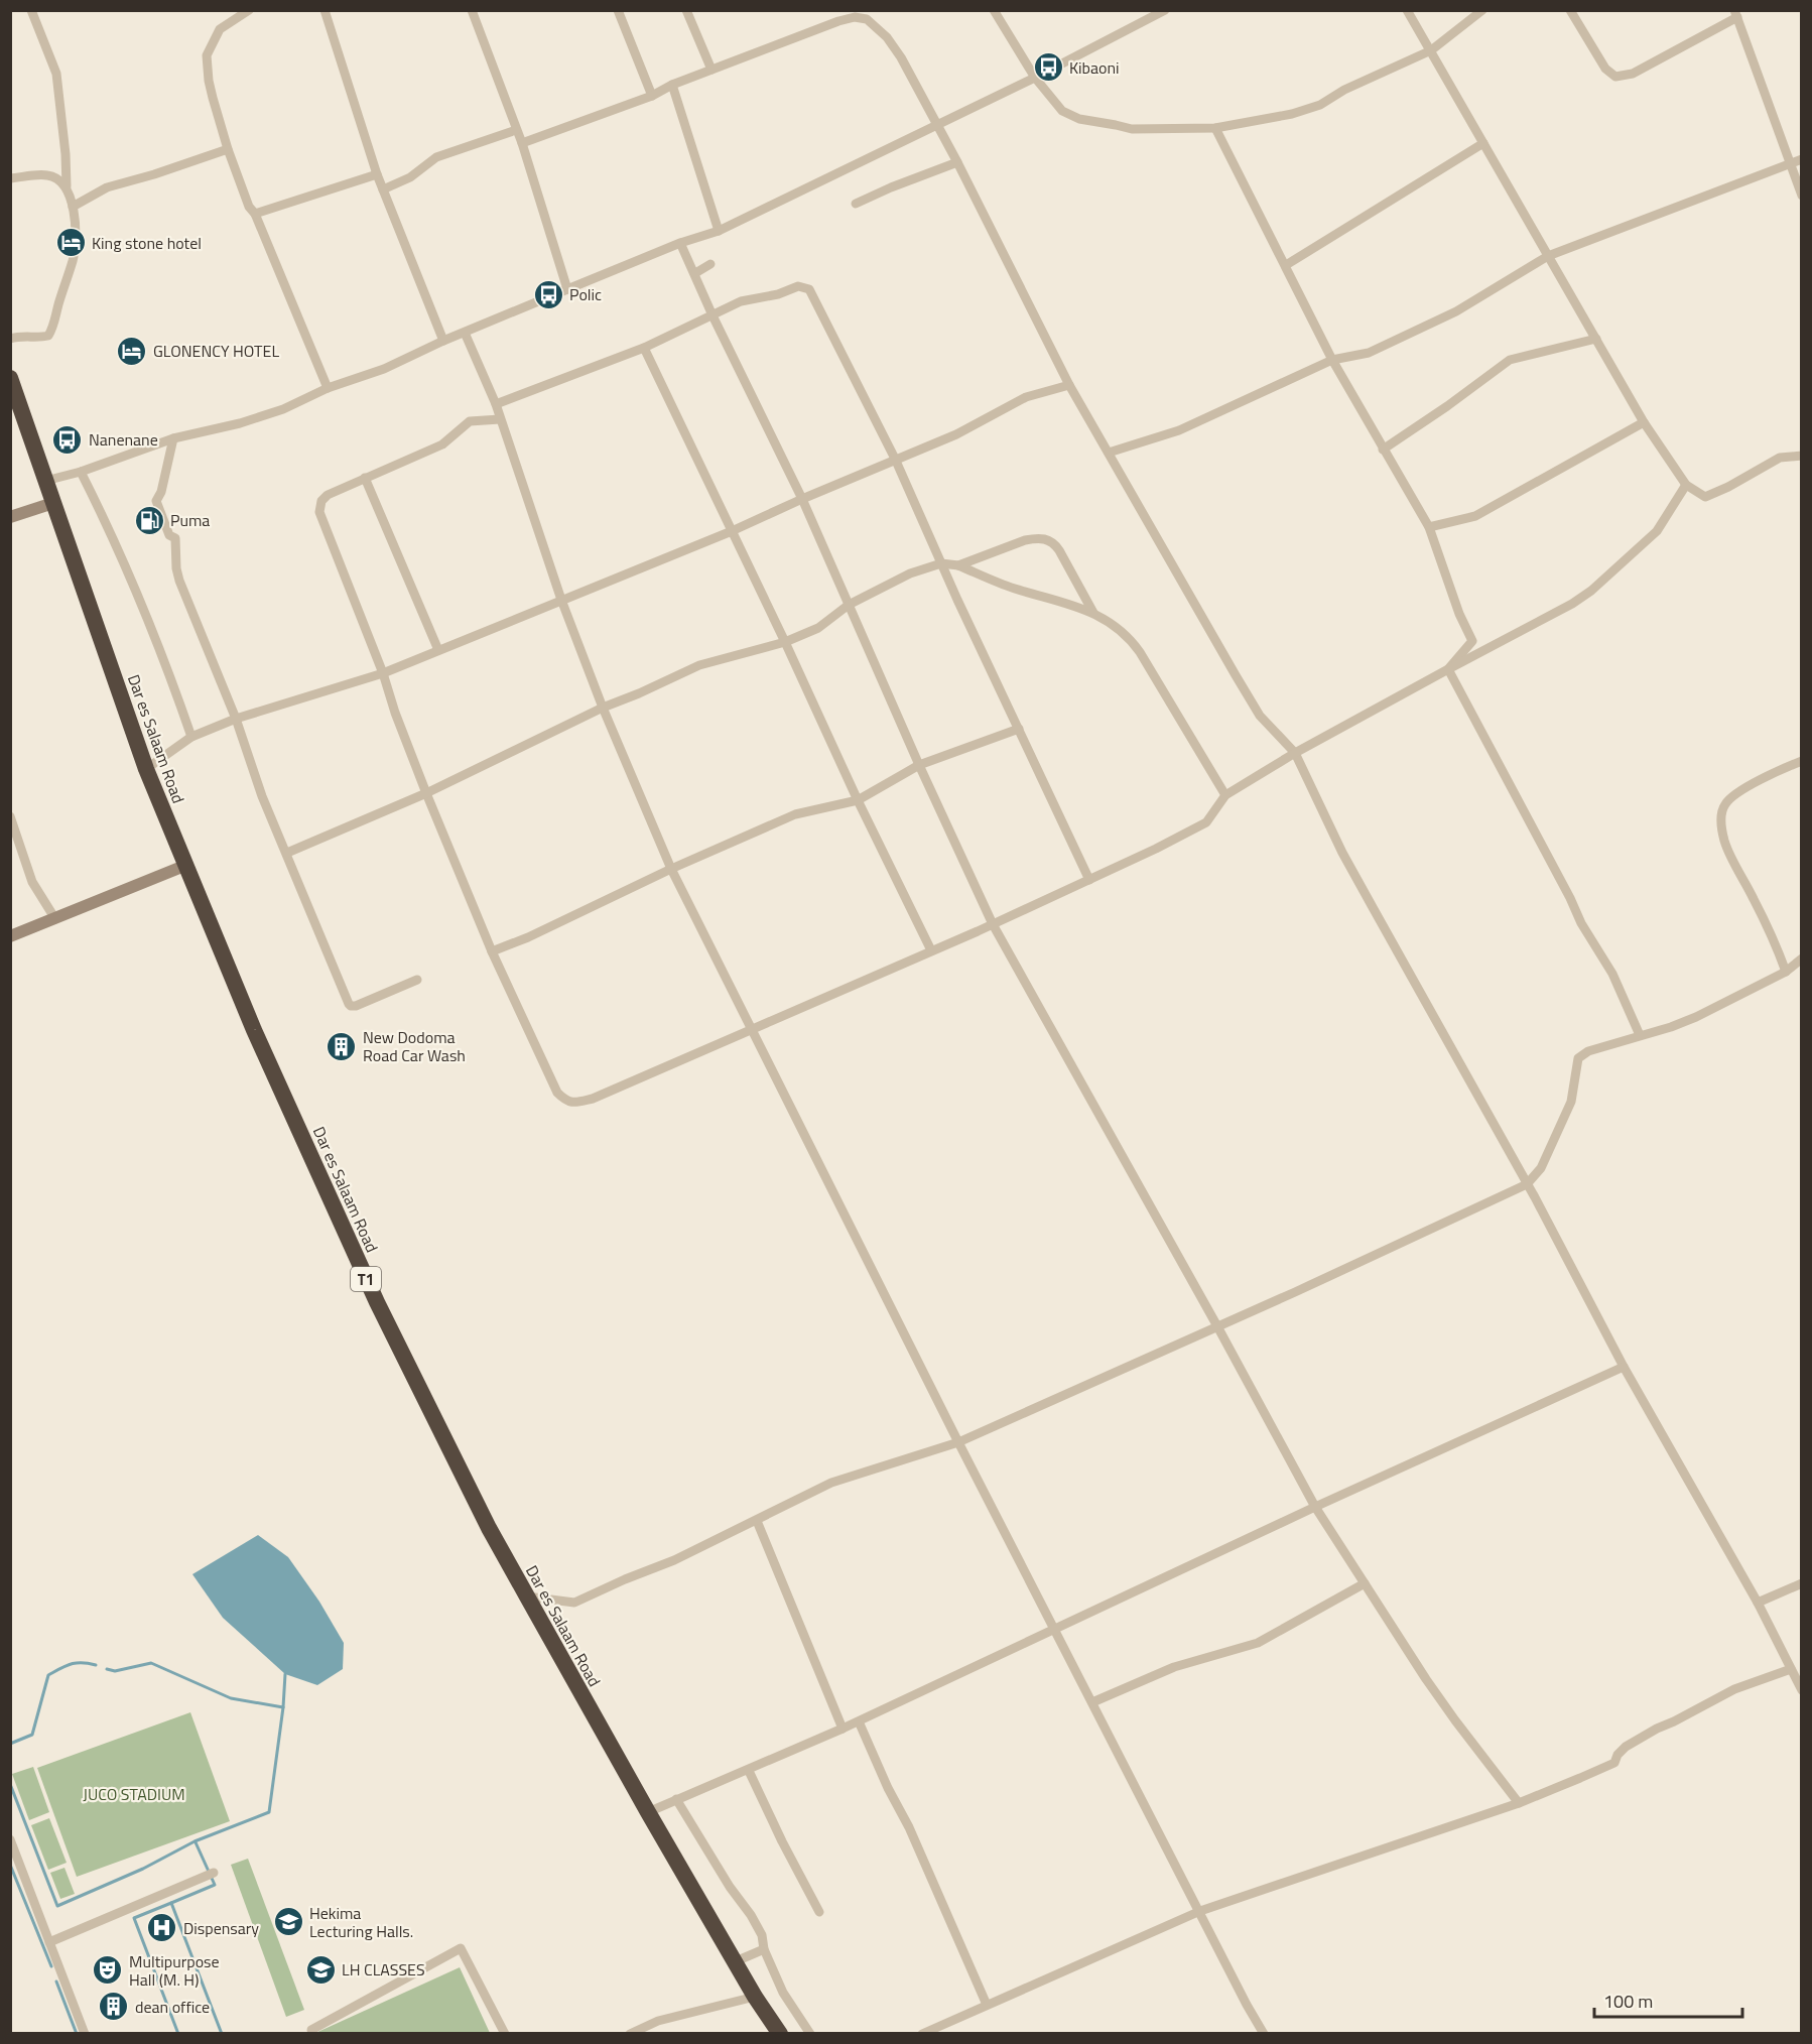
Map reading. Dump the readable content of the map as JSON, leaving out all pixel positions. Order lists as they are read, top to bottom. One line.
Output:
{"streets":{"highway":["Dar es Salaam Road","T1"]},"parks":["JUCO STADIUM"],"places":{"bus stop":["Kibaoni","Polic","Nanenane"],"hotel":["King stone hotel","GLONENCY HOTEL"],"fuel station":["Puma"],"building":["New Dodoma Road Car Wash","dean office"],"school or university":["Hekima Lecturing Halls.","LH CLASSES"],"hospital":["Dispensary"],"theatre":["Multipurpose Hall (M. H)"]},"scale_bar":"100 m"}
